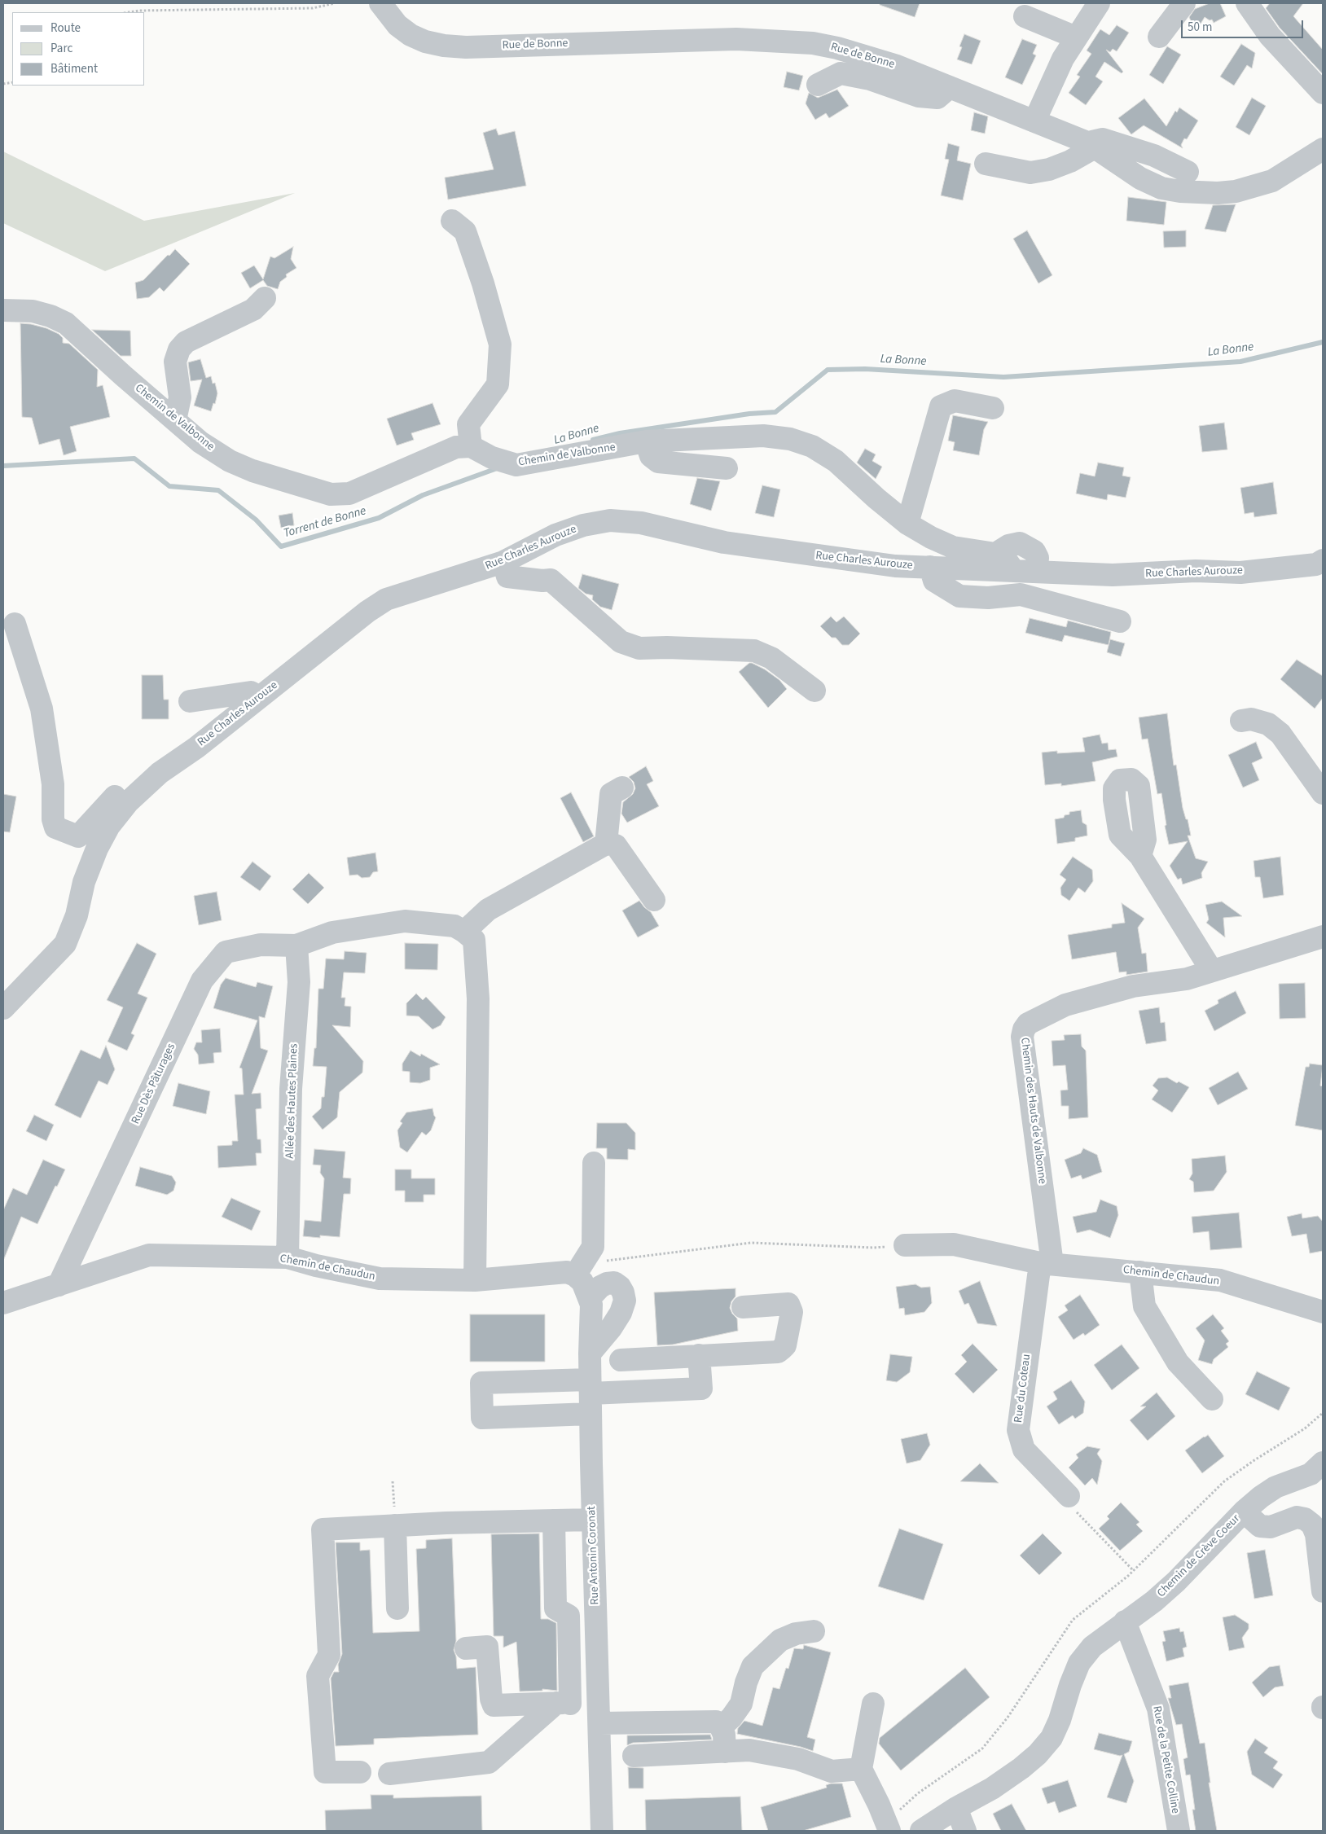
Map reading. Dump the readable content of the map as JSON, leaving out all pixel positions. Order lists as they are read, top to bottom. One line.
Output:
{"streets":{"street":["Rue de Bonne","Chemin de Valbonne","Rue Charles Aurouze","Rue Dès Pâturages","Allée des Hautes Plaines","Chemin des Hauts de Valbonne","Chemin de Chaudun","Rue du Coteau","Rue Antonin Coronat","Chemin de Crève Coeur","Rue de la Petite Colline"]},"crossings":[["Rue Dès Pâturages","Allée des Hautes Plaines"],["Rue Dès Pâturages","Chemin de Chaudun"],["Allée des Hautes Plaines","Chemin de Chaudun"],["Chemin des Hauts de Valbonne","Chemin de Chaudun"],["Chemin des Hauts de Valbonne","Rue du Coteau"],["Chemin de Chaudun","Rue du Coteau"],["Chemin de Chaudun","Rue Antonin Coronat"],["Chemin de Crève Coeur","Rue de la Petite Colline"]],"water":["La Bonne","Torrent de Bonne"],"legend":["Route","Parc","Bâtiment"],"scale_bar":"50 m"}
